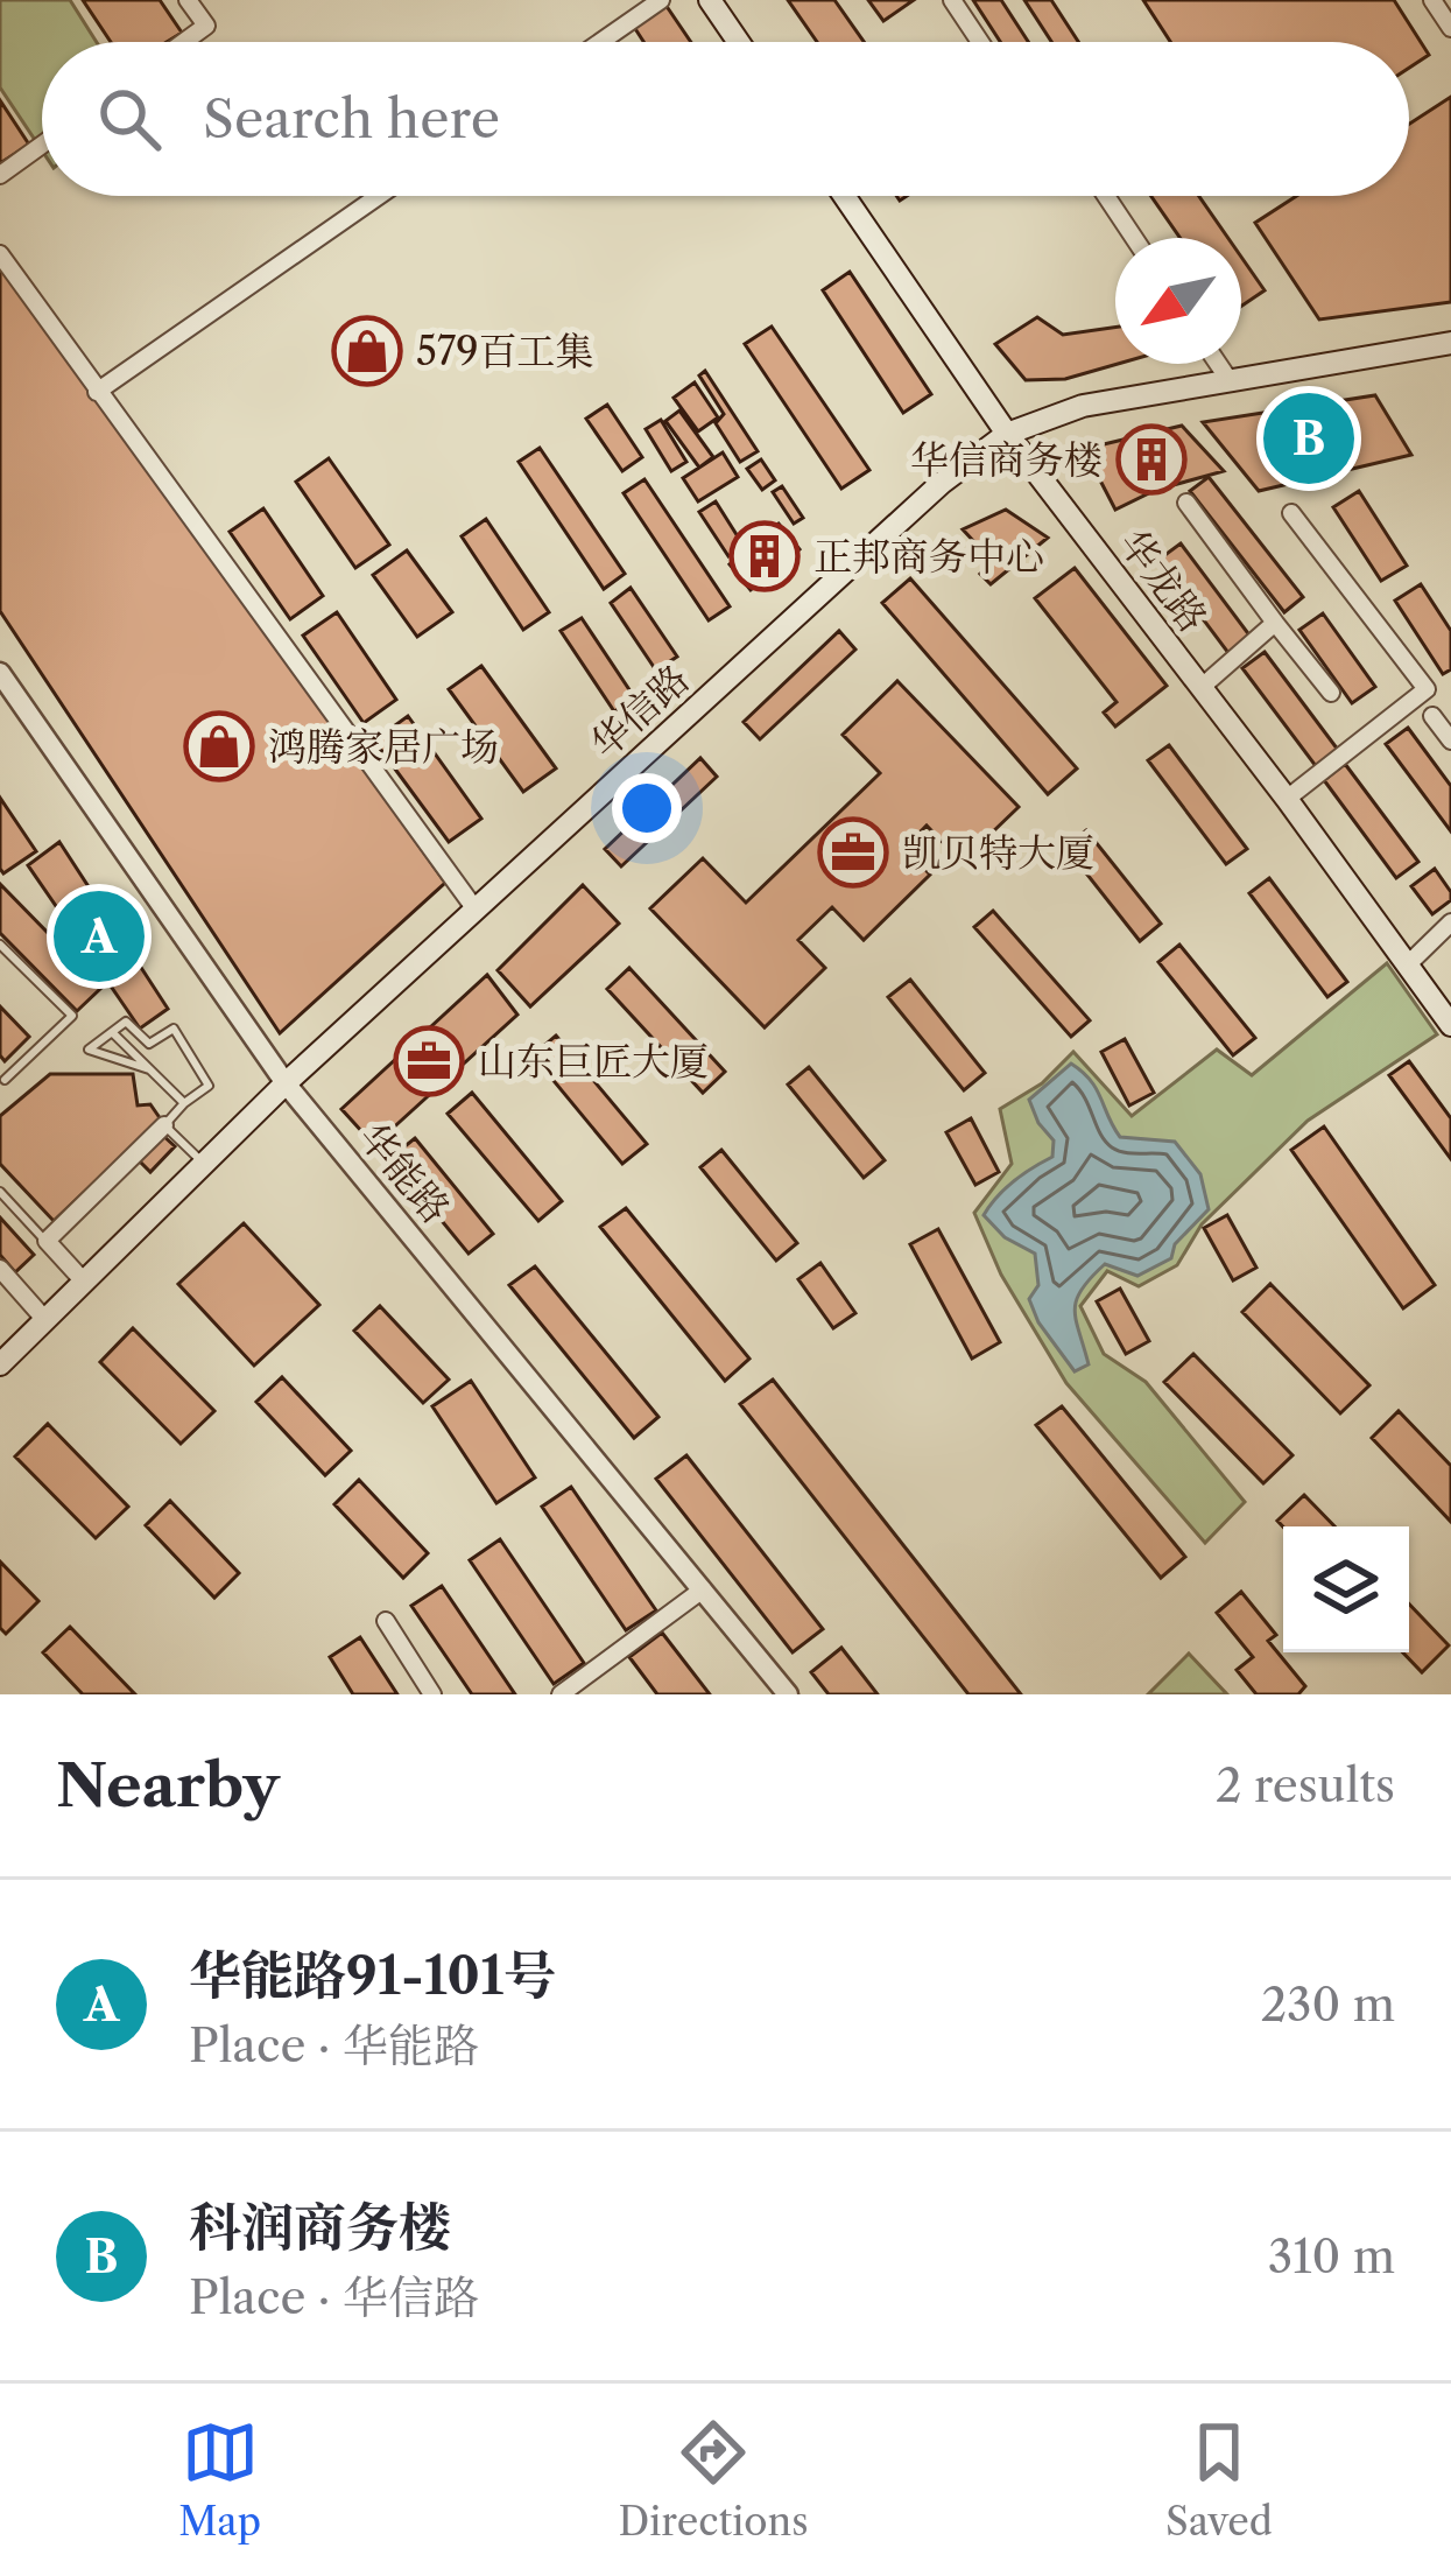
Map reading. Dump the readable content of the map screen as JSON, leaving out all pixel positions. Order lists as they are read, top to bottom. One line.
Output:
{"streets":{"main road":["华龙路","华信路"],"street":["华能路"]},"crossings":[["华龙路","华信路"],["华信路","华能路"]],"places":{"shop":["579百工集","鸿腾家居广场"],"building":["华信商务楼","正邦商务中心"],"office":["凯贝特大厦","山东巨匠大厦"]},"north":"bottom left","page":{"search":"Search here","pins":["B","A"],"heading":["Nearby","2 results"],"list":[{"mark":"A","name":"华能路91-101号","note":"Place · 华能路","value":"230 m"},{"mark":"B","name":"科润商务楼","note":"Place · 华信路","value":"310 m"}],"nav":["Map","Directions","Saved"]}}
